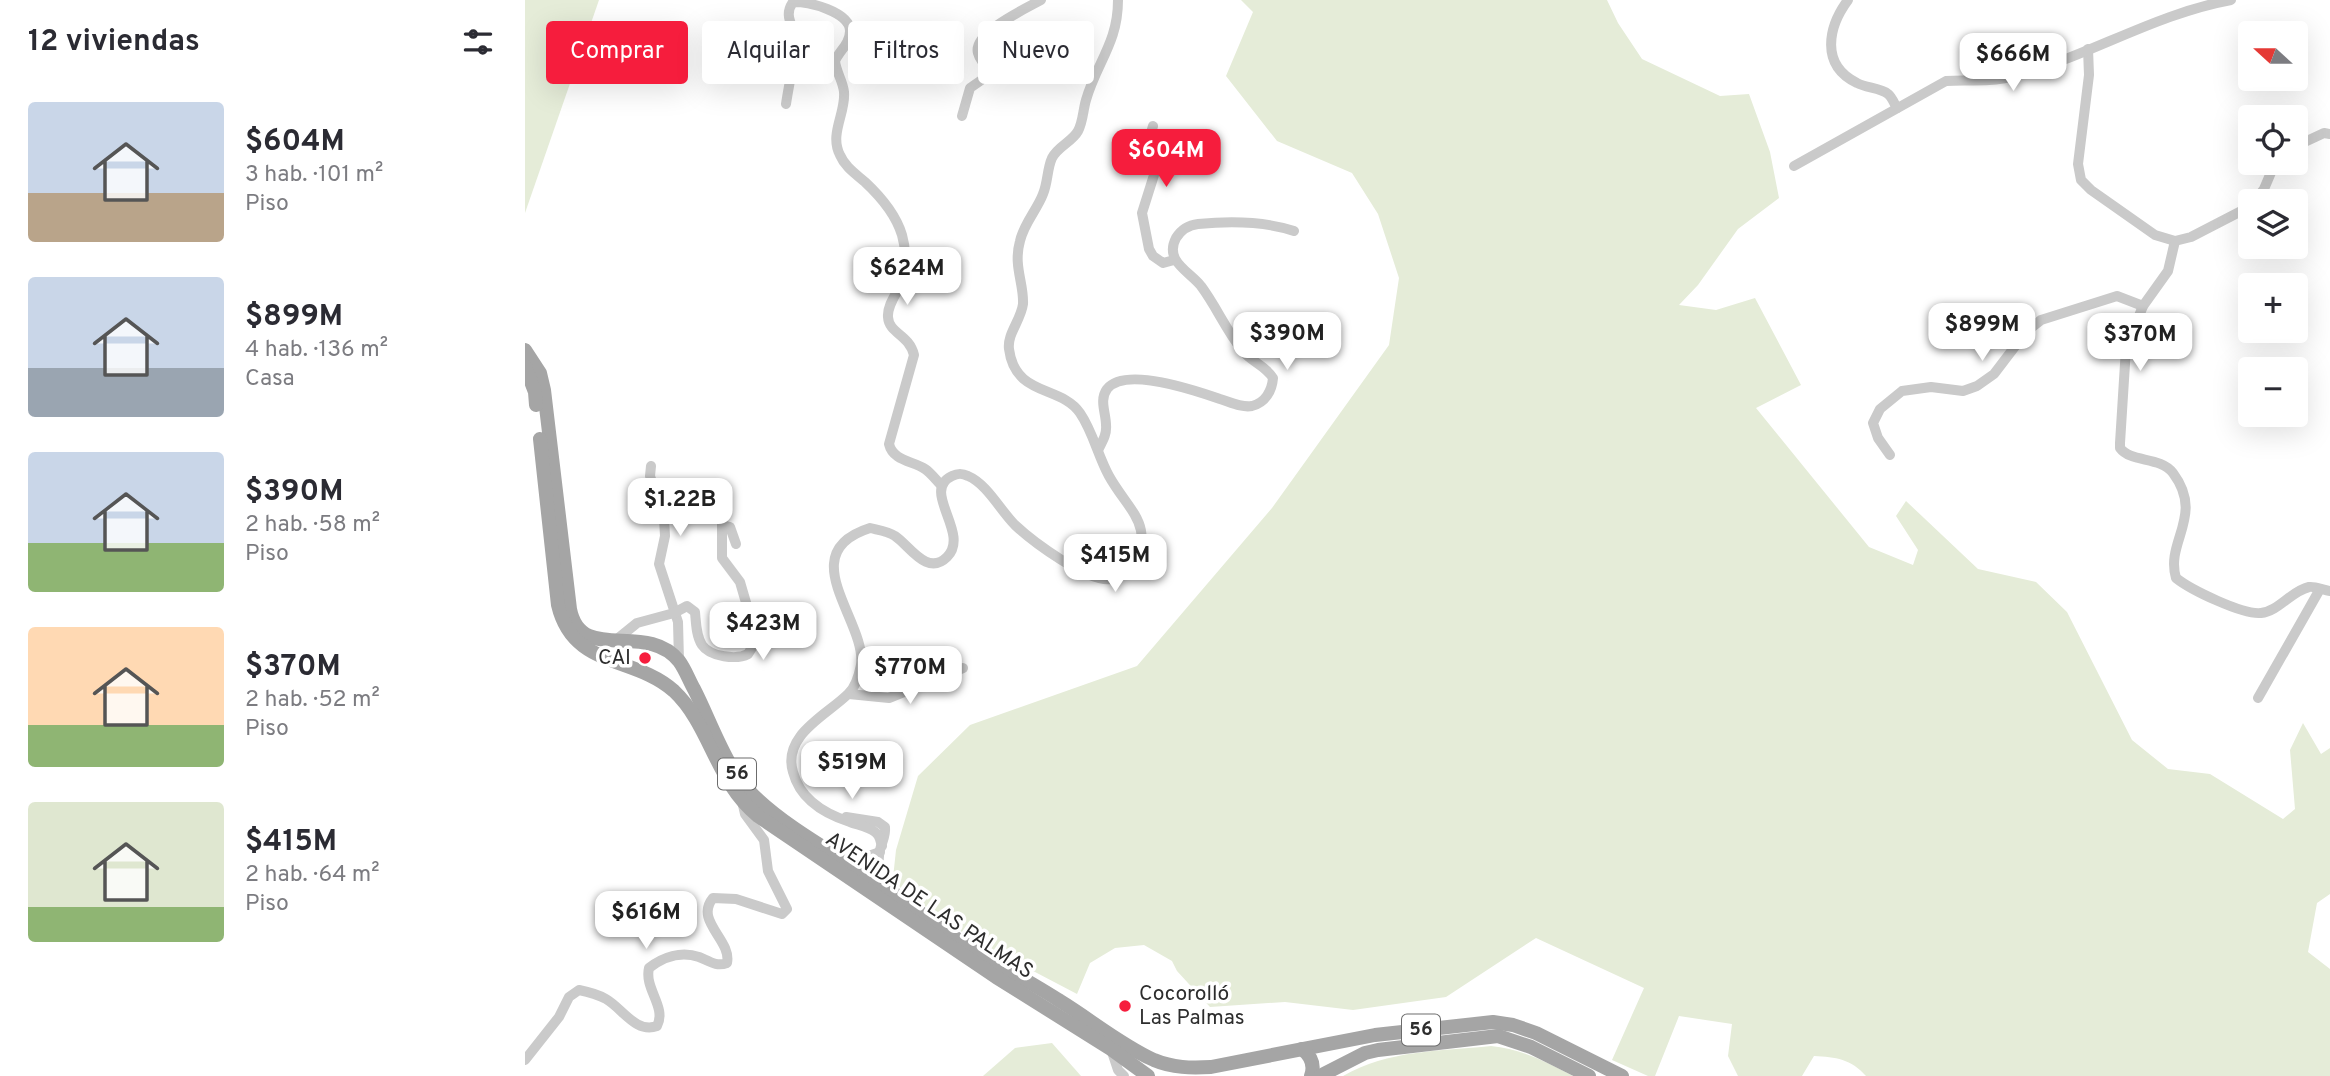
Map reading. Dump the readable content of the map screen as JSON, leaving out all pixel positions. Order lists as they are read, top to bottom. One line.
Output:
{"streets":{"main road":["56","AVENIDA DE LAS PALMAS"]},"places":["CAI","Cocorolló Las Palmas"],"north":"left","page":{"heading":"12 viviendas","map_buttons":["+","−"],"chip":["Comprar","Alquilar","Filtros","Nuevo"],"price":["$666M","$604M","$624M","$899M","$390M","$370M","$1.22B","$415M","$423M","$770M","$519M","$616M"],"list":[{"name":"$604M","note":"3 hab. · 101 m² · Piso"},{"name":"$899M","note":"4 hab. · 136 m² · Casa"},{"name":"$390M","note":"2 hab. · 58 m² · Piso"},{"name":"$370M","note":"2 hab. · 52 m² · Piso"},{"name":"$415M","note":"2 hab. · 64 m² · Piso"}]}}
